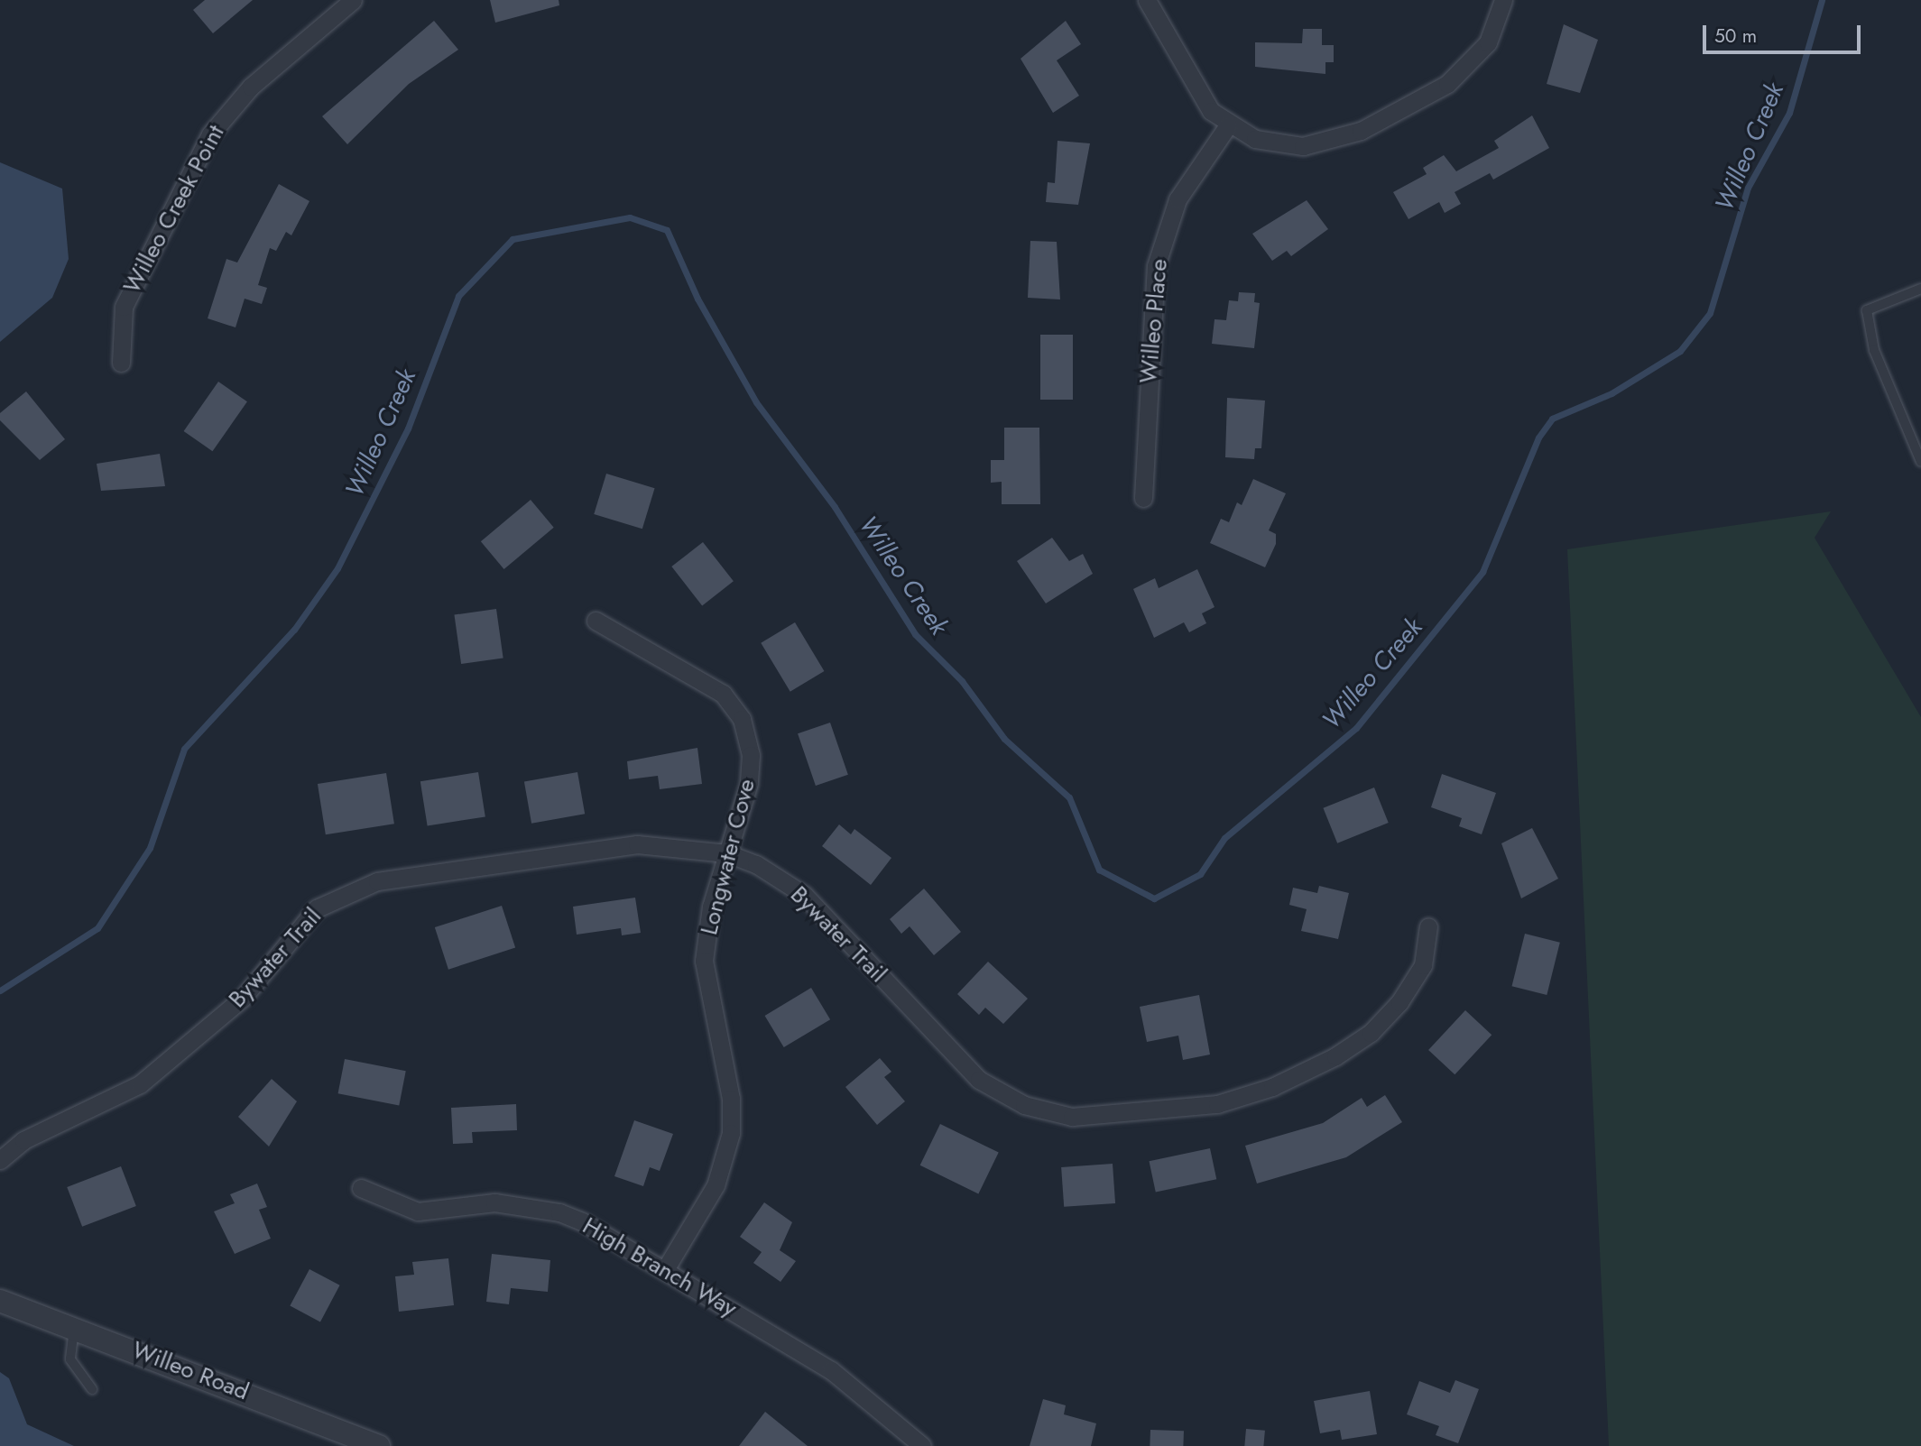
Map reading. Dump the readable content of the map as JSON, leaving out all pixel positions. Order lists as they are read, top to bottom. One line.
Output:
{"streets":{"street":["Willeo Creek Point","Willeo Place","Longwater Cove","Bywater Trail","High Branch Way","Willeo Road"]},"crossings":[["Longwater Cove","Bywater Trail"],["Longwater Cove","High Branch Way"]],"water":["Willeo Creek"],"scale_bar":"50 m"}
